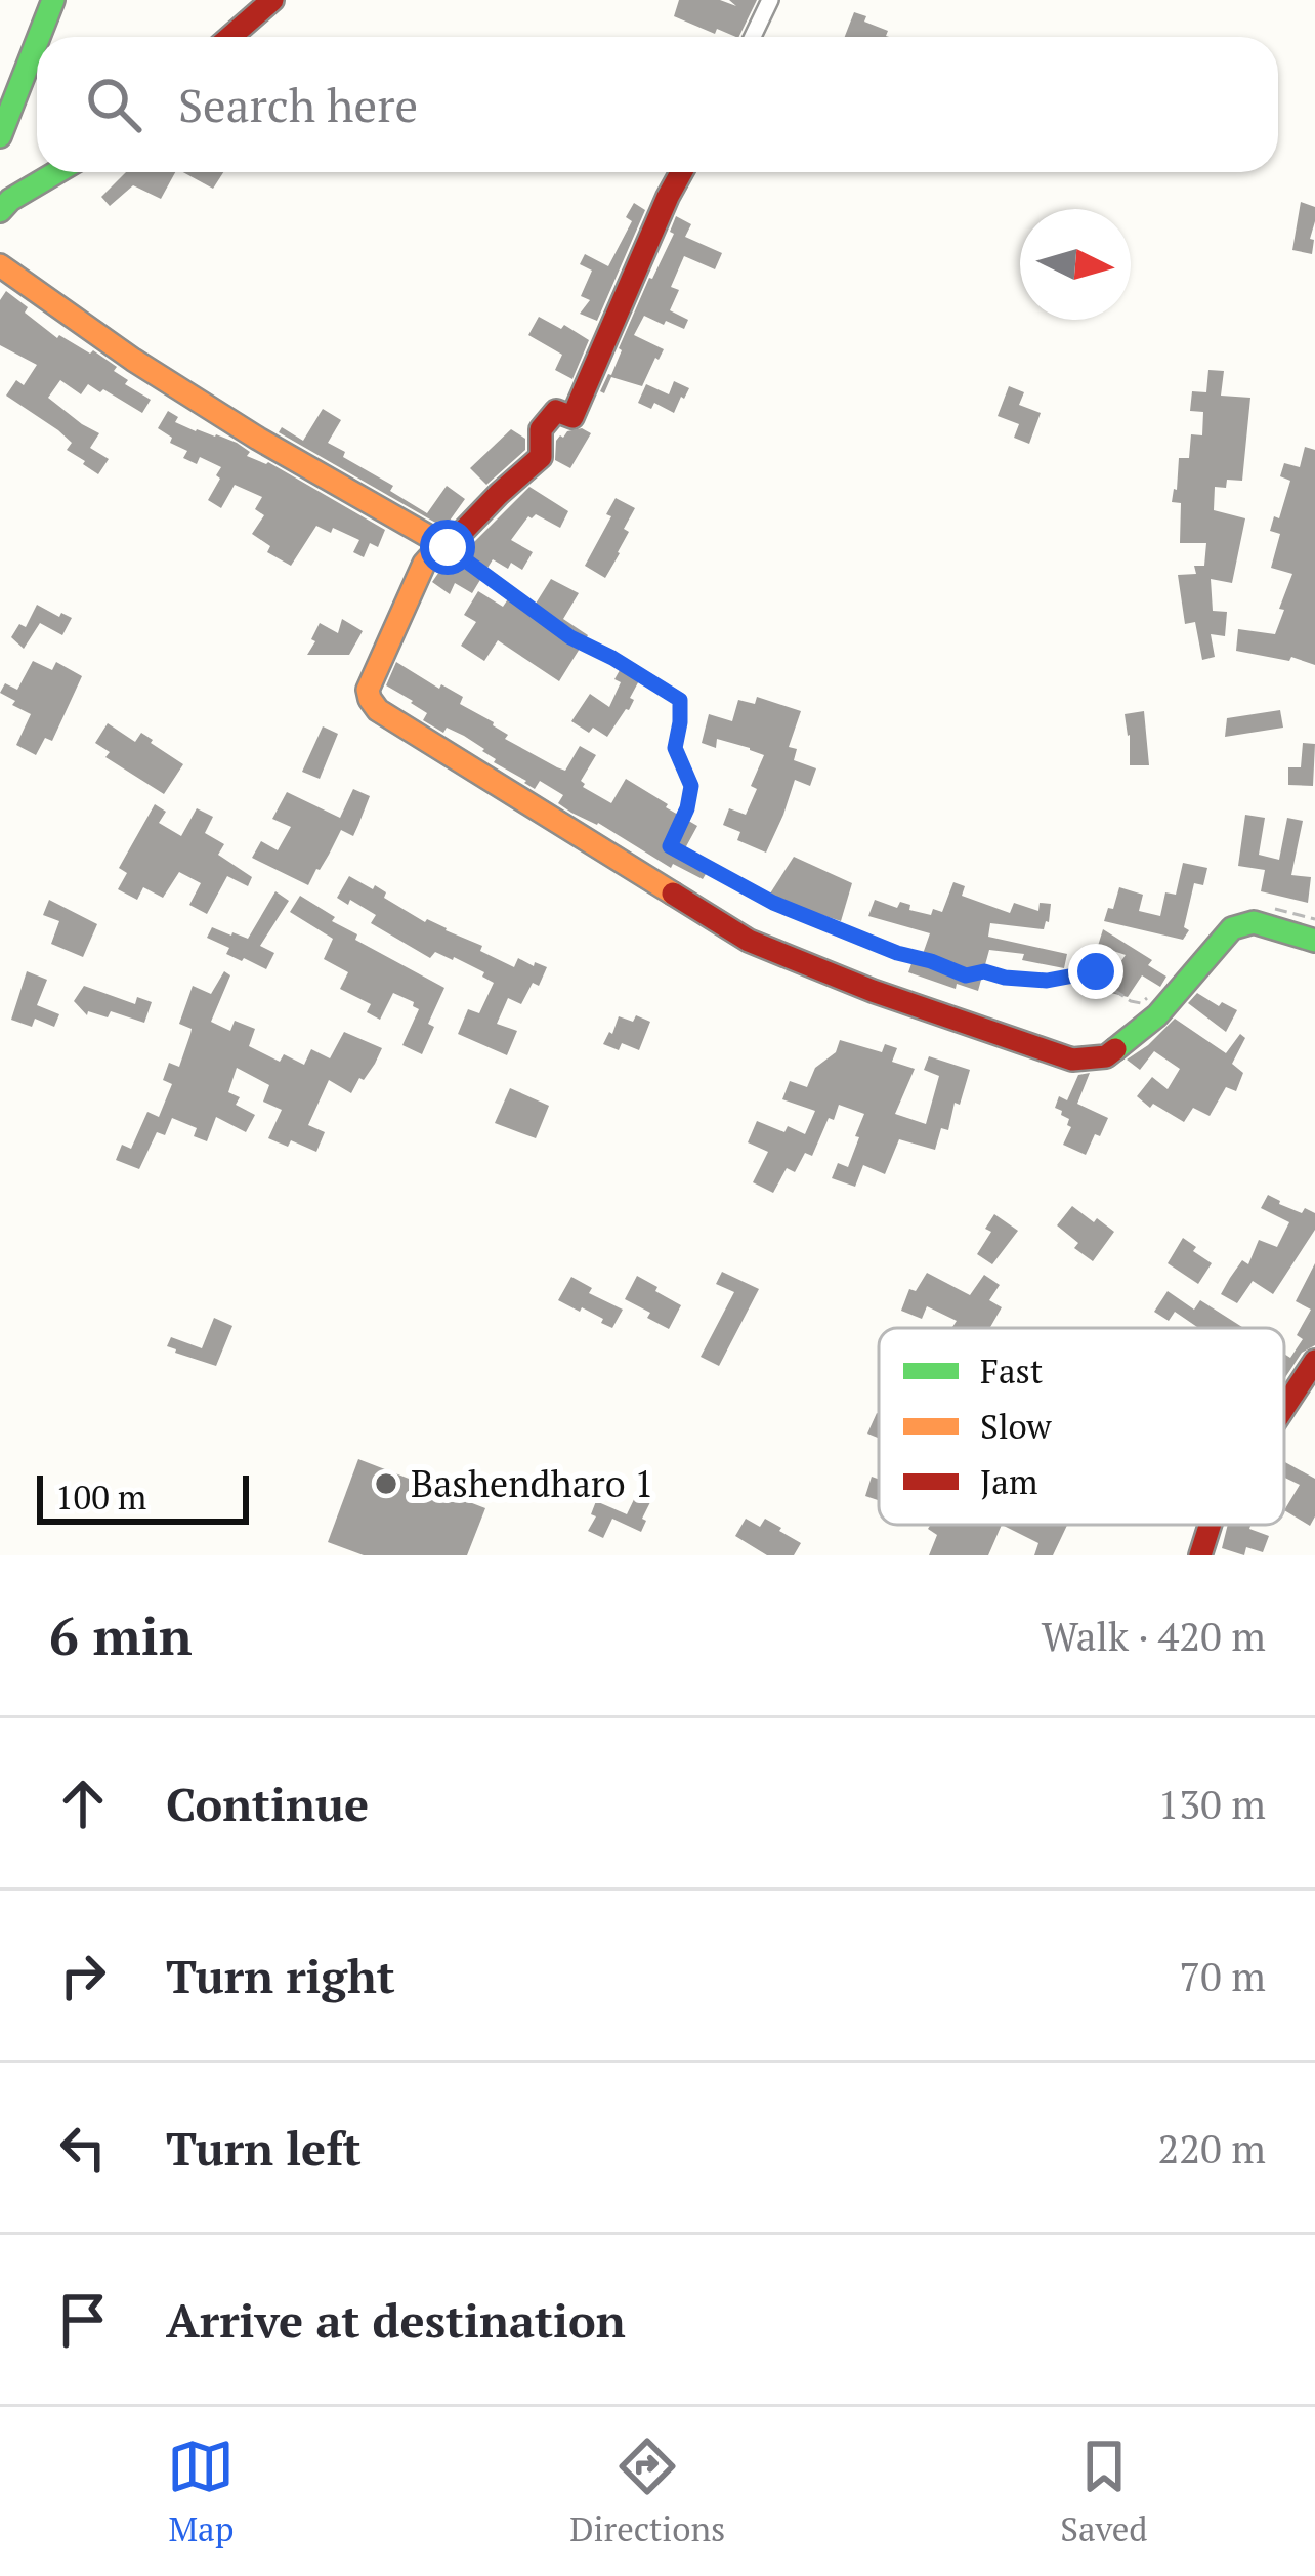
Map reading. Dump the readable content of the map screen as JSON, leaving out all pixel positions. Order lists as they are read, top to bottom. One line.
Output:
{"places":["Bashendharo 1"],"legend":["Fast","Slow","Jam"],"scale_bar":"100 m","north":"right","page":{"search":"Search here","scale":"100 m","heading":["6 min","Walk · 420 m"],"list":[["Continue","130 m"],["Turn right","70 m"],["Turn left","220 m"],"Arrive at destination"],"nav":["Map","Directions","Saved"]}}
